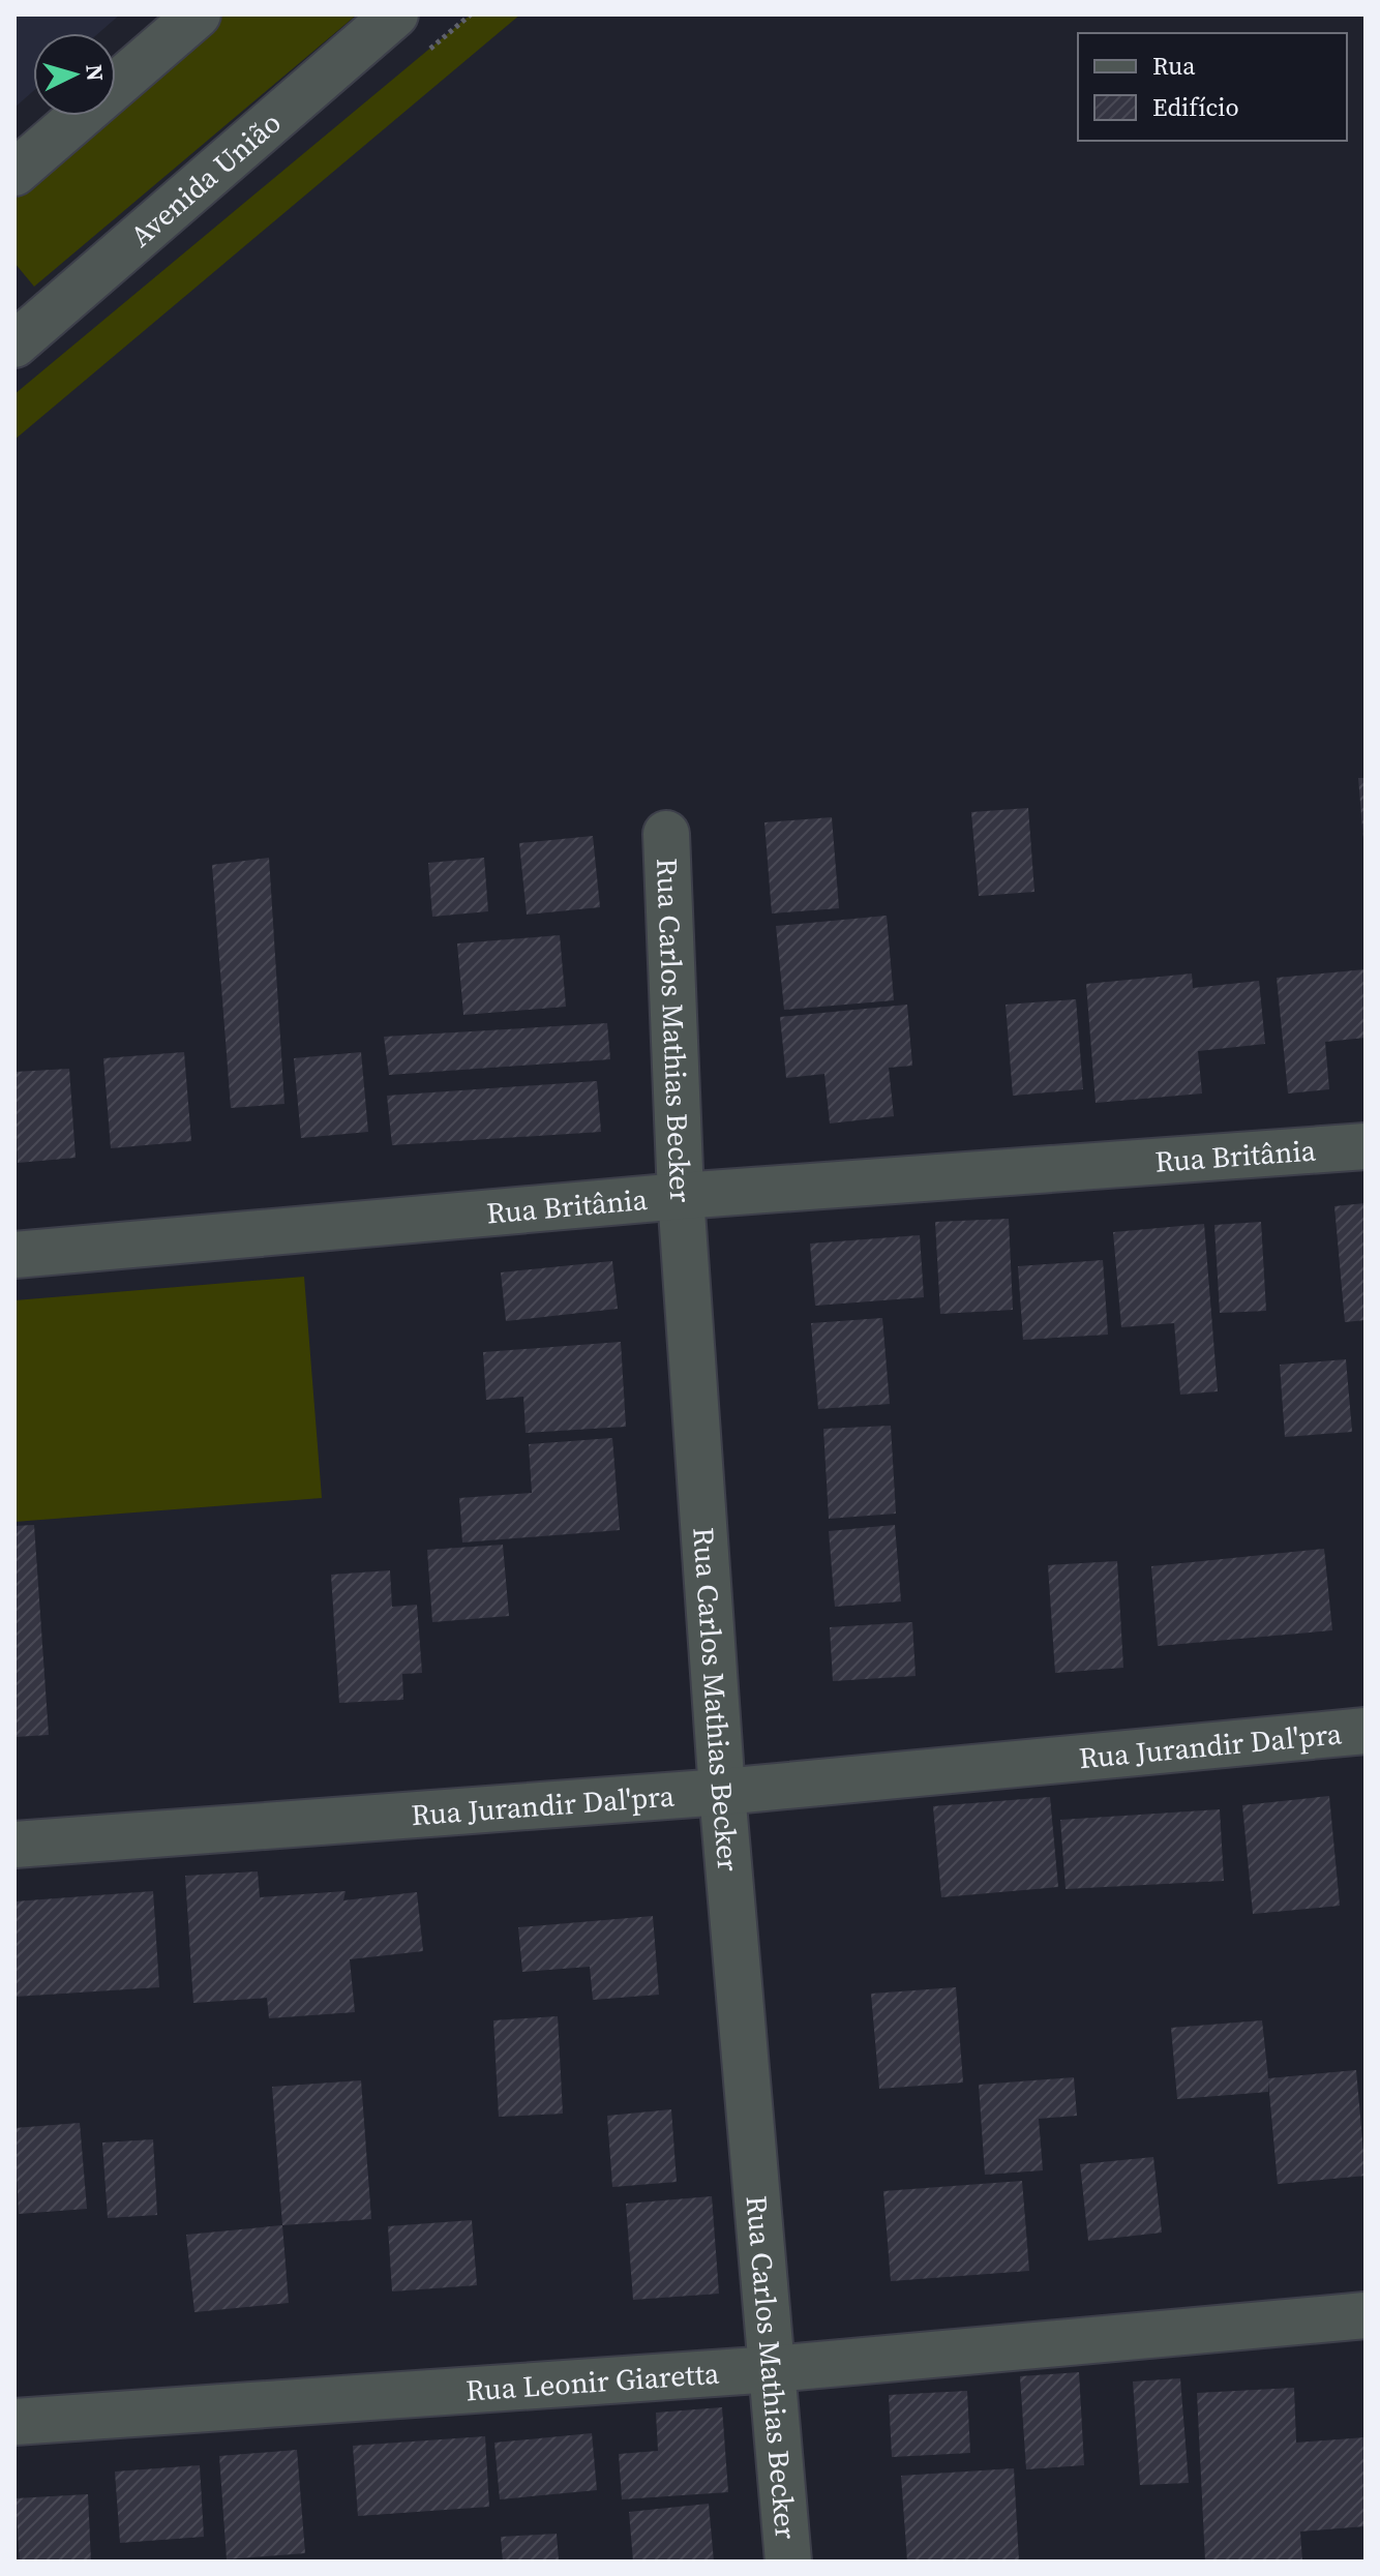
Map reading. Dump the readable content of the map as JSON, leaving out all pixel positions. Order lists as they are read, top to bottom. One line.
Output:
{"streets":{"street":["Avenida União","Rua Carlos Mathias Becker","Rua Britânia","Rua Jurandir Dal'pra","Rua Leonir Giaretta"]},"crossings":[["Rua Carlos Mathias Becker","Rua Britânia"],["Rua Carlos Mathias Becker","Rua Jurandir Dal'pra"],["Rua Carlos Mathias Becker","Rua Leonir Giaretta"]],"legend":["Rua","Edifício"],"north":"right"}
